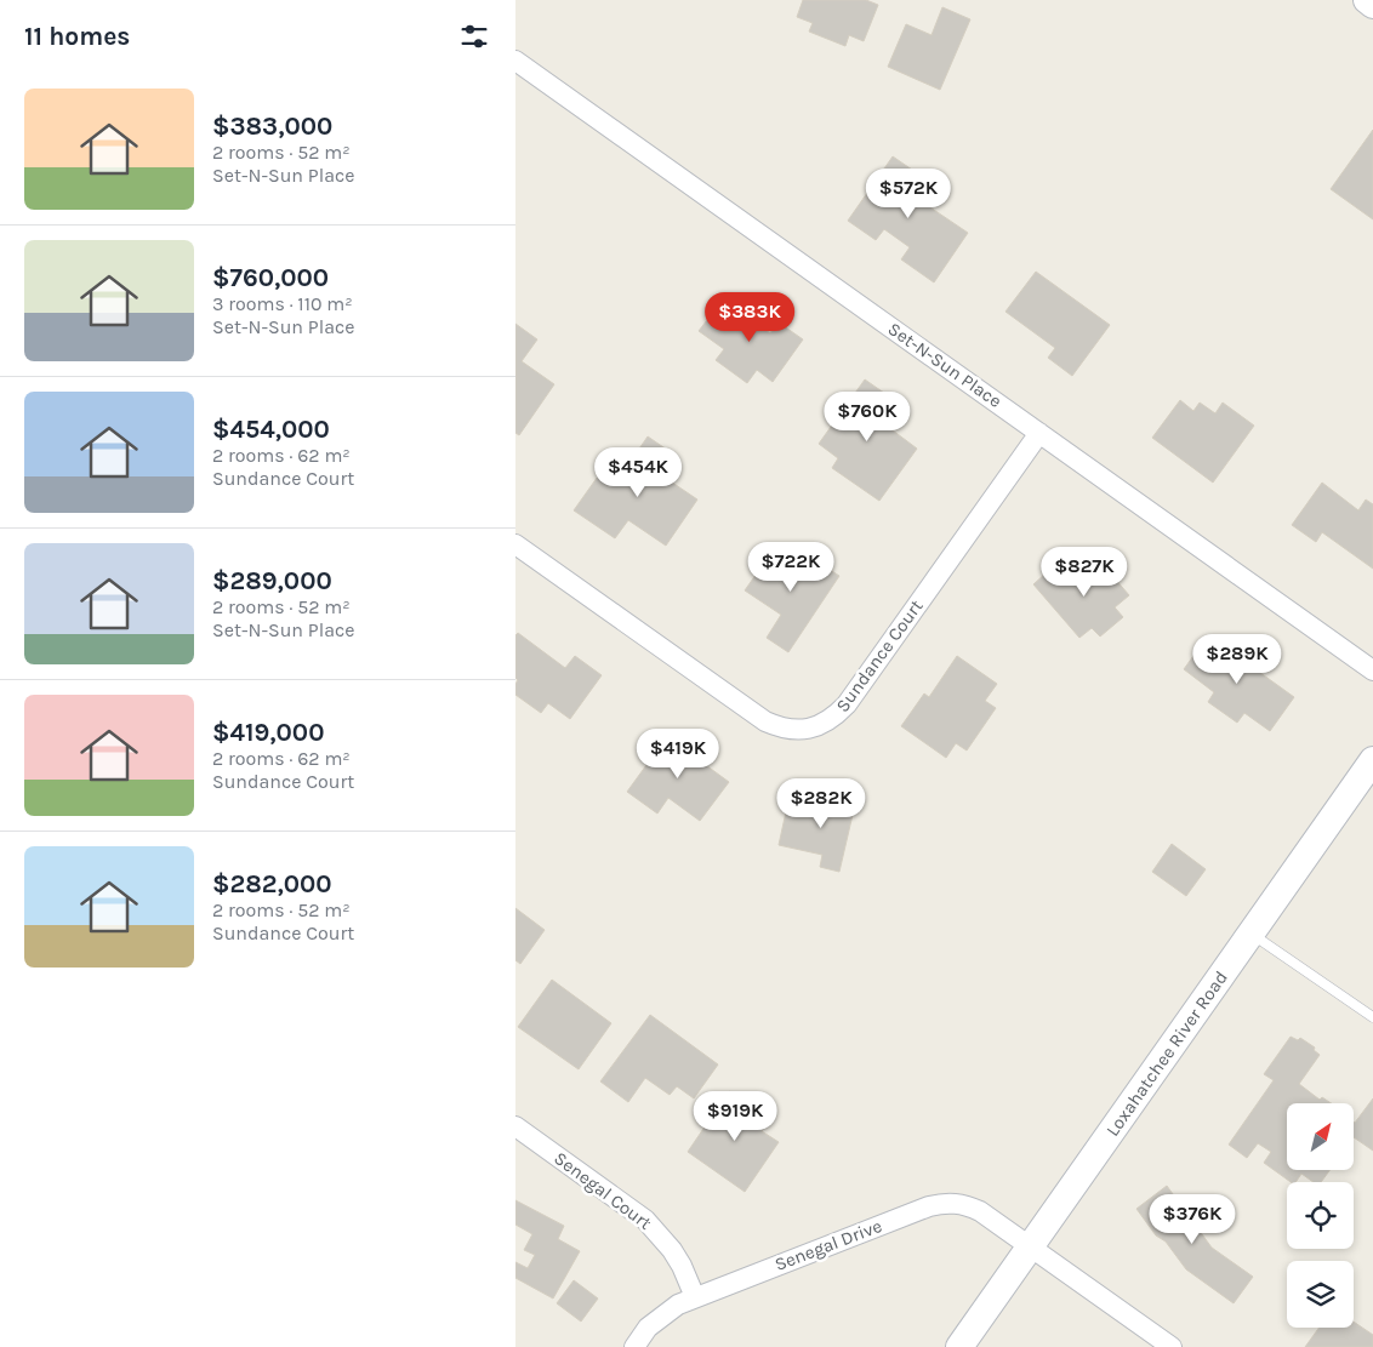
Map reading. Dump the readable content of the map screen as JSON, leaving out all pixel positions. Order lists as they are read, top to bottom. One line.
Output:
{"streets":{"street":["Set-N-Sun Place","Sundance Court","Loxahatchee River Road","Senegal Court","Senegal Drive"]},"crossings":[["Set-N-Sun Place","Sundance Court"],["Loxahatchee River Road","Senegal Drive"],["Senegal Court","Senegal Drive"]],"north":"top right","page":{"heading":"11 homes","list":[{"name":"$383,000","note":"2 rooms · 52 m² · Set-N-Sun Place"},{"name":"$760,000","note":"3 rooms · 110 m² · Set-N-Sun Place"},{"name":"$454,000","note":"2 rooms · 62 m² · Sundance Court"},{"name":"$289,000","note":"2 rooms · 52 m² · Set-N-Sun Place"},{"name":"$419,000","note":"2 rooms · 62 m² · Sundance Court"},{"name":"$282,000","note":"2 rooms · 52 m² · Sundance Court"}],"price":["$572K","$383K","$760K","$454K","$722K","$827K","$289K","$419K","$282K","$919K","$376K"]}}
